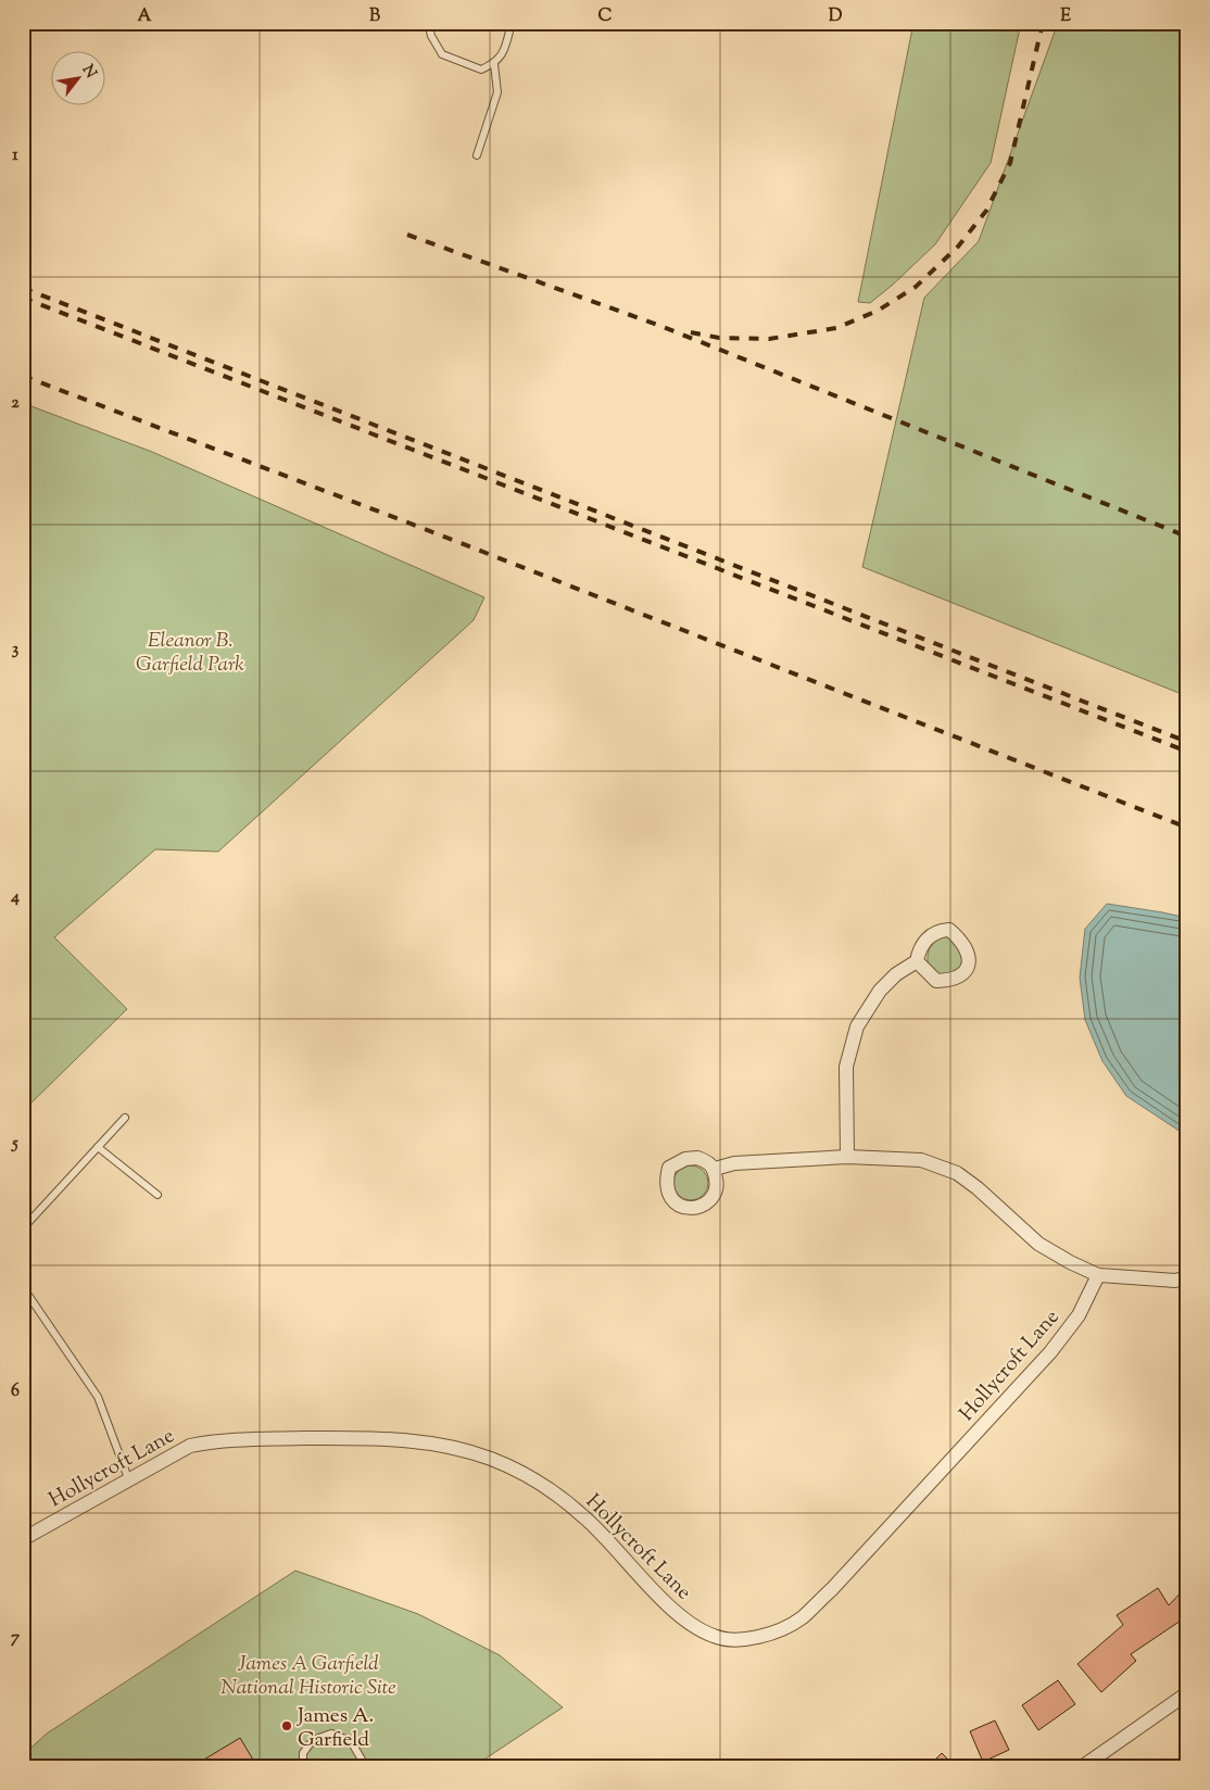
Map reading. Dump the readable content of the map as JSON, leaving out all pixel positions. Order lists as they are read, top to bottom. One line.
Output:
{"streets":{"street":["Hollycroft Lane"]},"parks":["Eleanor B. Garfield Park","James A Garfield National Historic Site"],"places":["James A. Garfield"],"north":"top right","grid":{"columns":["A","B","C","D","E"],"rows":["1","2","3","4","5","6","7"]}}
